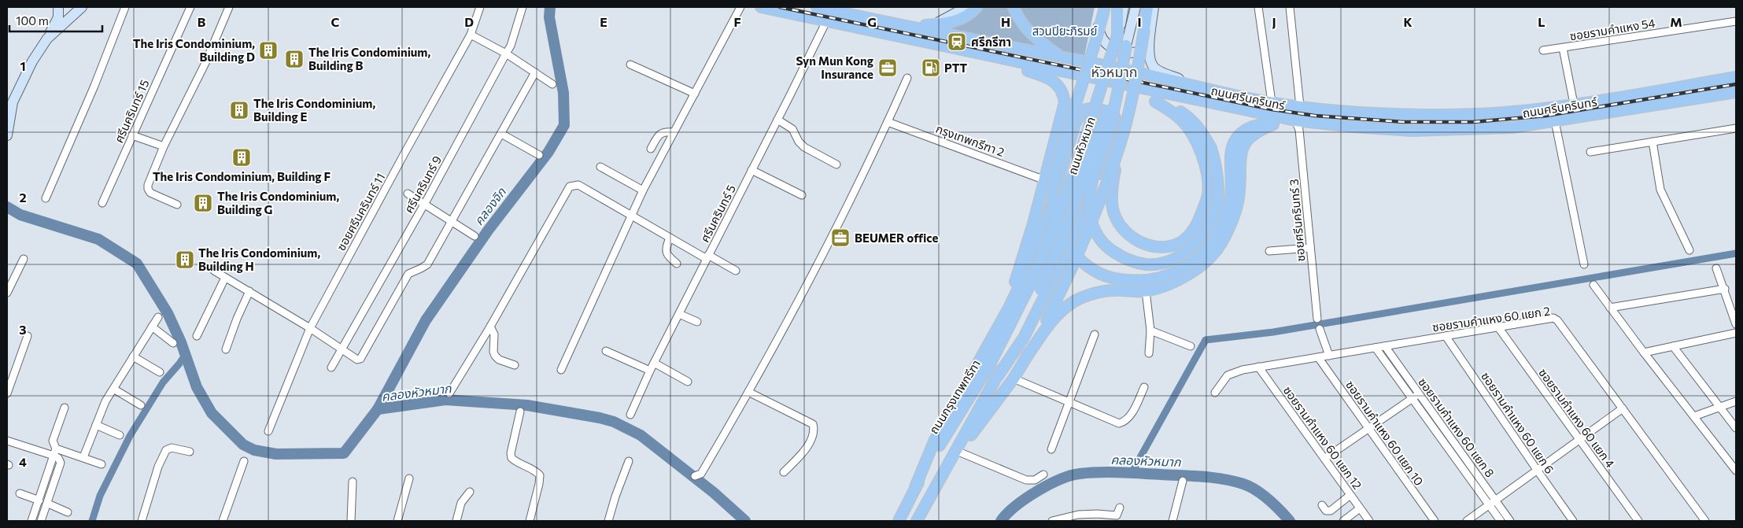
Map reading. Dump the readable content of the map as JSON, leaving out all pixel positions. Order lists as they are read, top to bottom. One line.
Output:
{"streets":{"main road":["ถนนศรีนครินทร์","ถนนหัวหมาก","ถนนกรุงเทพกรีฑา"],"street":["ซอยรามคำแหง 54","ศรีนครินทร์ 15","กรุงเทพกรีฑา 2","ศรีนครินทร์ 9","ซอยศรีนครินทร์ 11","ศรีนครินทร์ 5","ซอยศรีนครินทร์ 3","ซอยรามคำแหง 60 แยก 2","ซอยรามคำแหง 60 แยก 4","ซอยรามคำแหง 60 แยก 6","ซอยรามคำแหง 60 แยก 8","ซอยรามคำแหง 60 แยก 10","ซอยรามคำแหง 60 แยก 12"]},"crossings":[["ซอยรามคำแหง 54","ถนนศรีนครินทร์"],["ถนนศรีนครินทร์","ศรีนครินทร์ 5"],["ถนนศรีนครินทร์","ซอยศรีนครินทร์ 3"],["ถนนหัวหมาก","ถนนกรุงเทพกรีฑา"],["ซอยรามคำแหง 60 แยก 2","ซอยรามคำแหง 60 แยก 4"],["ซอยรามคำแหง 60 แยก 2","ซอยรามคำแหง 60 แยก 6"],["ซอยรามคำแหง 60 แยก 2","ซอยรามคำแหง 60 แยก 8"],["ซอยรามคำแหง 60 แยก 2","ซอยรามคำแหง 60 แยก 10"],["ซอยรามคำแหง 60 แยก 2","ซอยรามคำแหง 60 แยก 12"]],"districts":["หัวหมาก"],"water":["คลองจิก","คลองหัวหมาก"],"parks":["สวนปิยะภิรมย์"],"places":{"station":["ศรีกรีฑา"],"building":["The Iris Condominium, Building D","The Iris Condominium, Building B","The Iris Condominium, Building E","The Iris Condominium, Building F","The Iris Condominium, Building G","The Iris Condominium, Building H"],"office":["Syn Mun Kong Insurance","BEUMER office"],"fuel station":["PTT"]},"scale_bar":"100 m","grid":{"columns":["B","C","D","E","F","G","H","I","J","K","L","M"],"rows":["1","2","3","4"]}}
